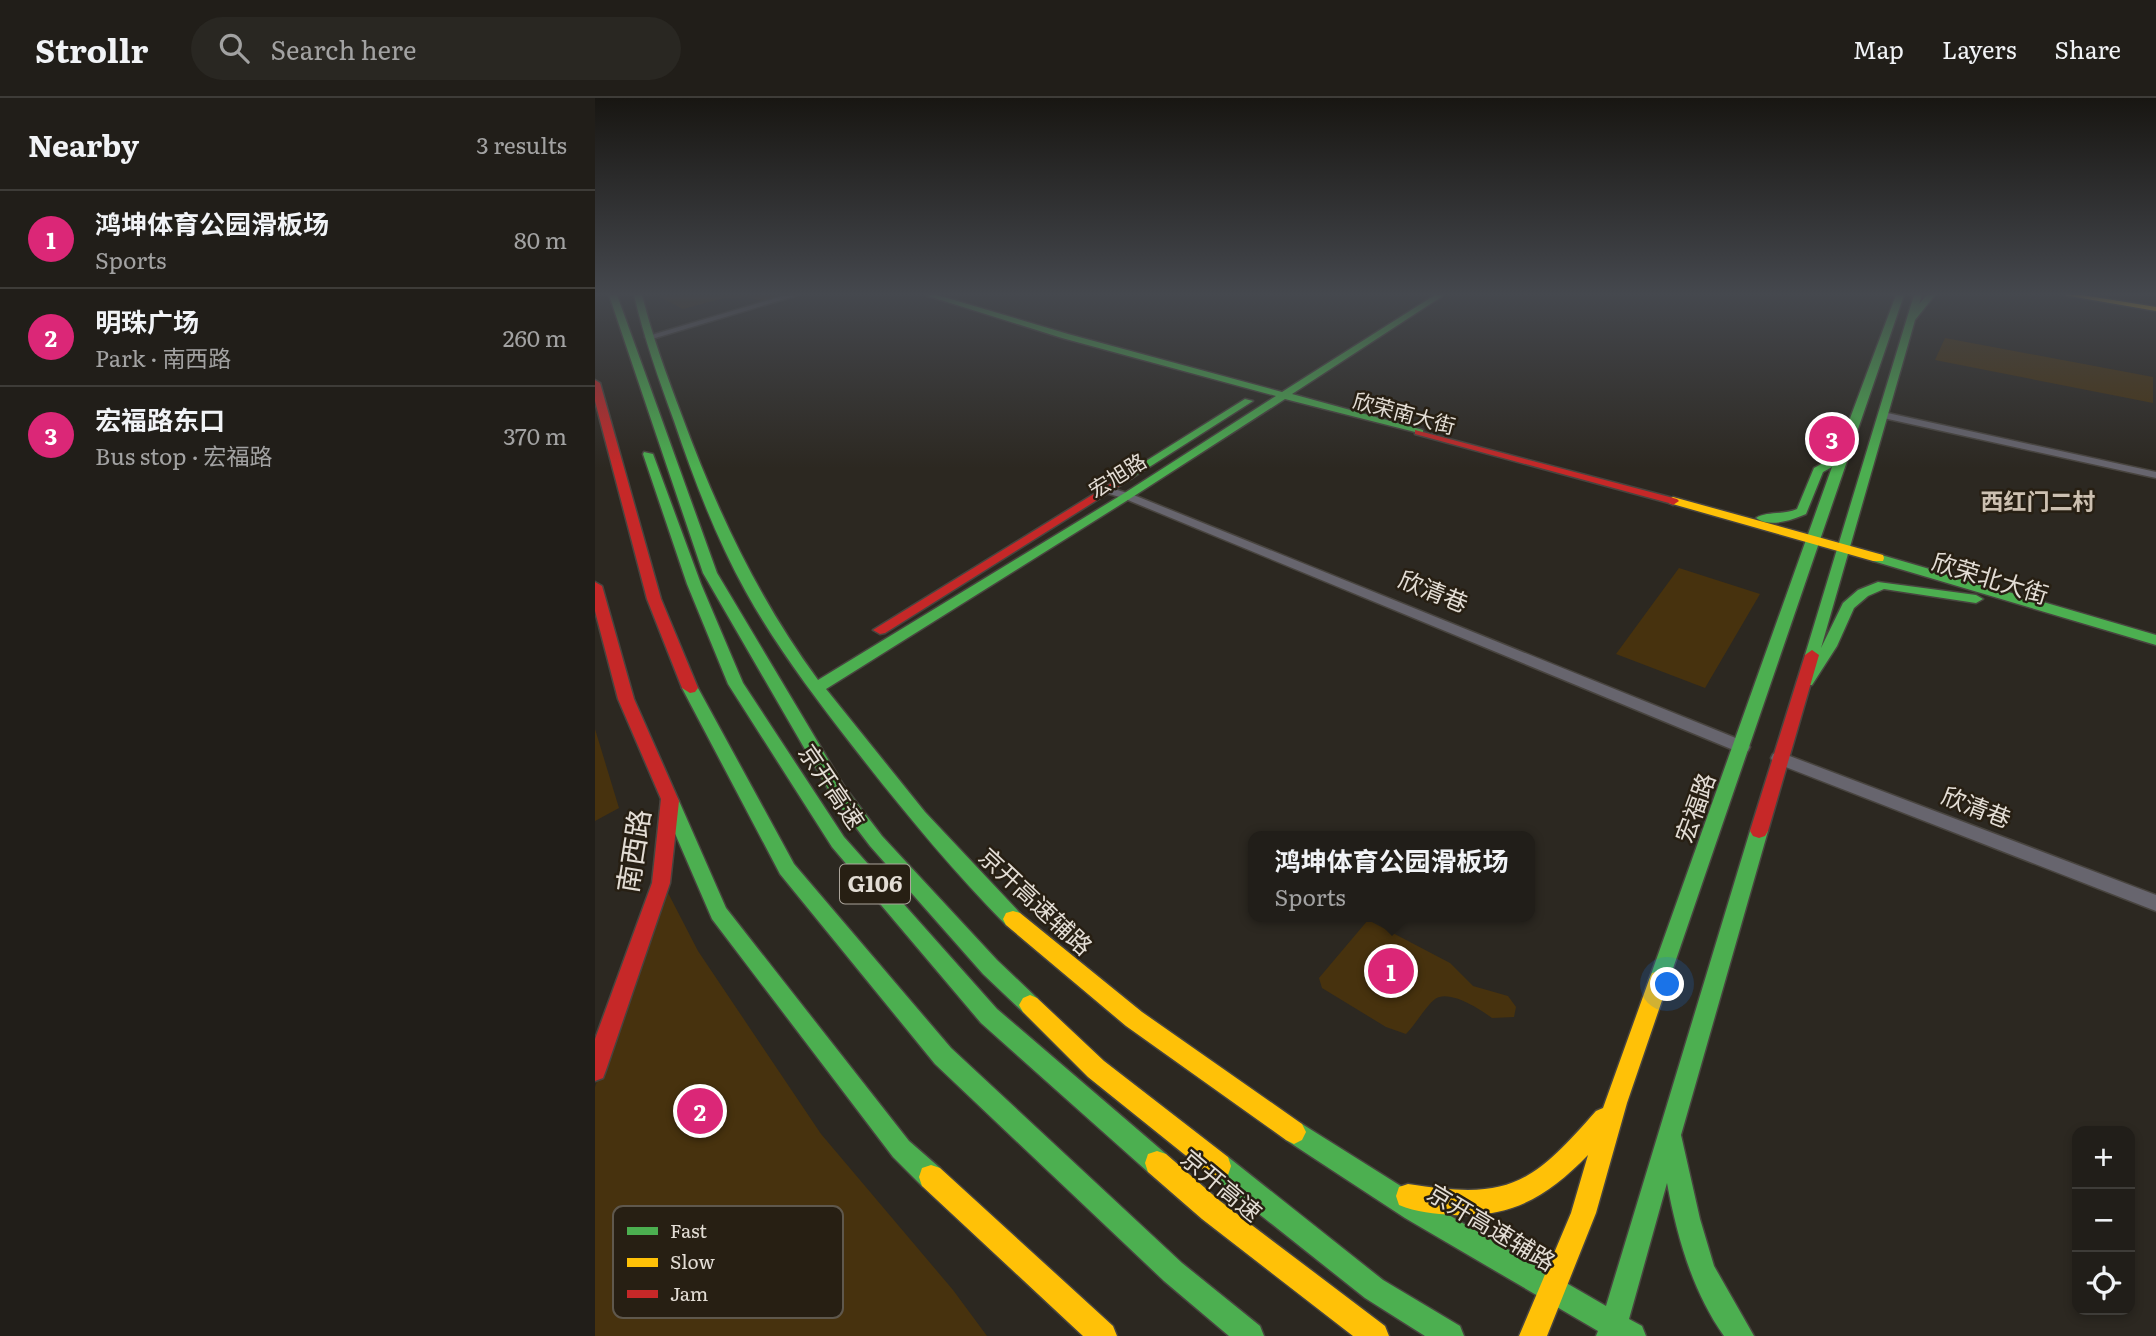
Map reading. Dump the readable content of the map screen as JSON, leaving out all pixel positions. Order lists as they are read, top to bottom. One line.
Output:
{"streets":{"main road":["欣荣南大街","宏旭路","欣荣北大街","京开高速","宏福路","南西路","G106","京开高速辅路"],"street":["欣清巷"]},"crossings":[["欣荣南大街","宏旭路"],["欣荣南大街","欣荣北大街"],["欣荣南大街","宏福路"],["宏旭路","欣清巷"],["宏旭路","京开高速辅路"],["欣荣北大街","宏福路"],["欣清巷","宏福路"],["宏福路","京开高速辅路"]],"districts":["西红门二村"],"legend":["Fast","Slow","Jam"],"page":{"header":"Strollr","search":"Search here","nav":["Map","Layers","Share"],"heading":["Nearby","3 results"],"list":[{"mark":"1","name":"鸿坤体育公园滑板场","note":"Sports","value":"80 m"},{"mark":"2","name":"明珠广场","note":"Park · 南西路","value":"260 m"},{"mark":"3","name":"宏福路东口","note":"Bus stop · 宏福路","value":"370 m"}],"pins":["3","1","2"],"popup":["鸿坤体育公园滑板场","Sports"],"map_buttons":["+","−"]}}
